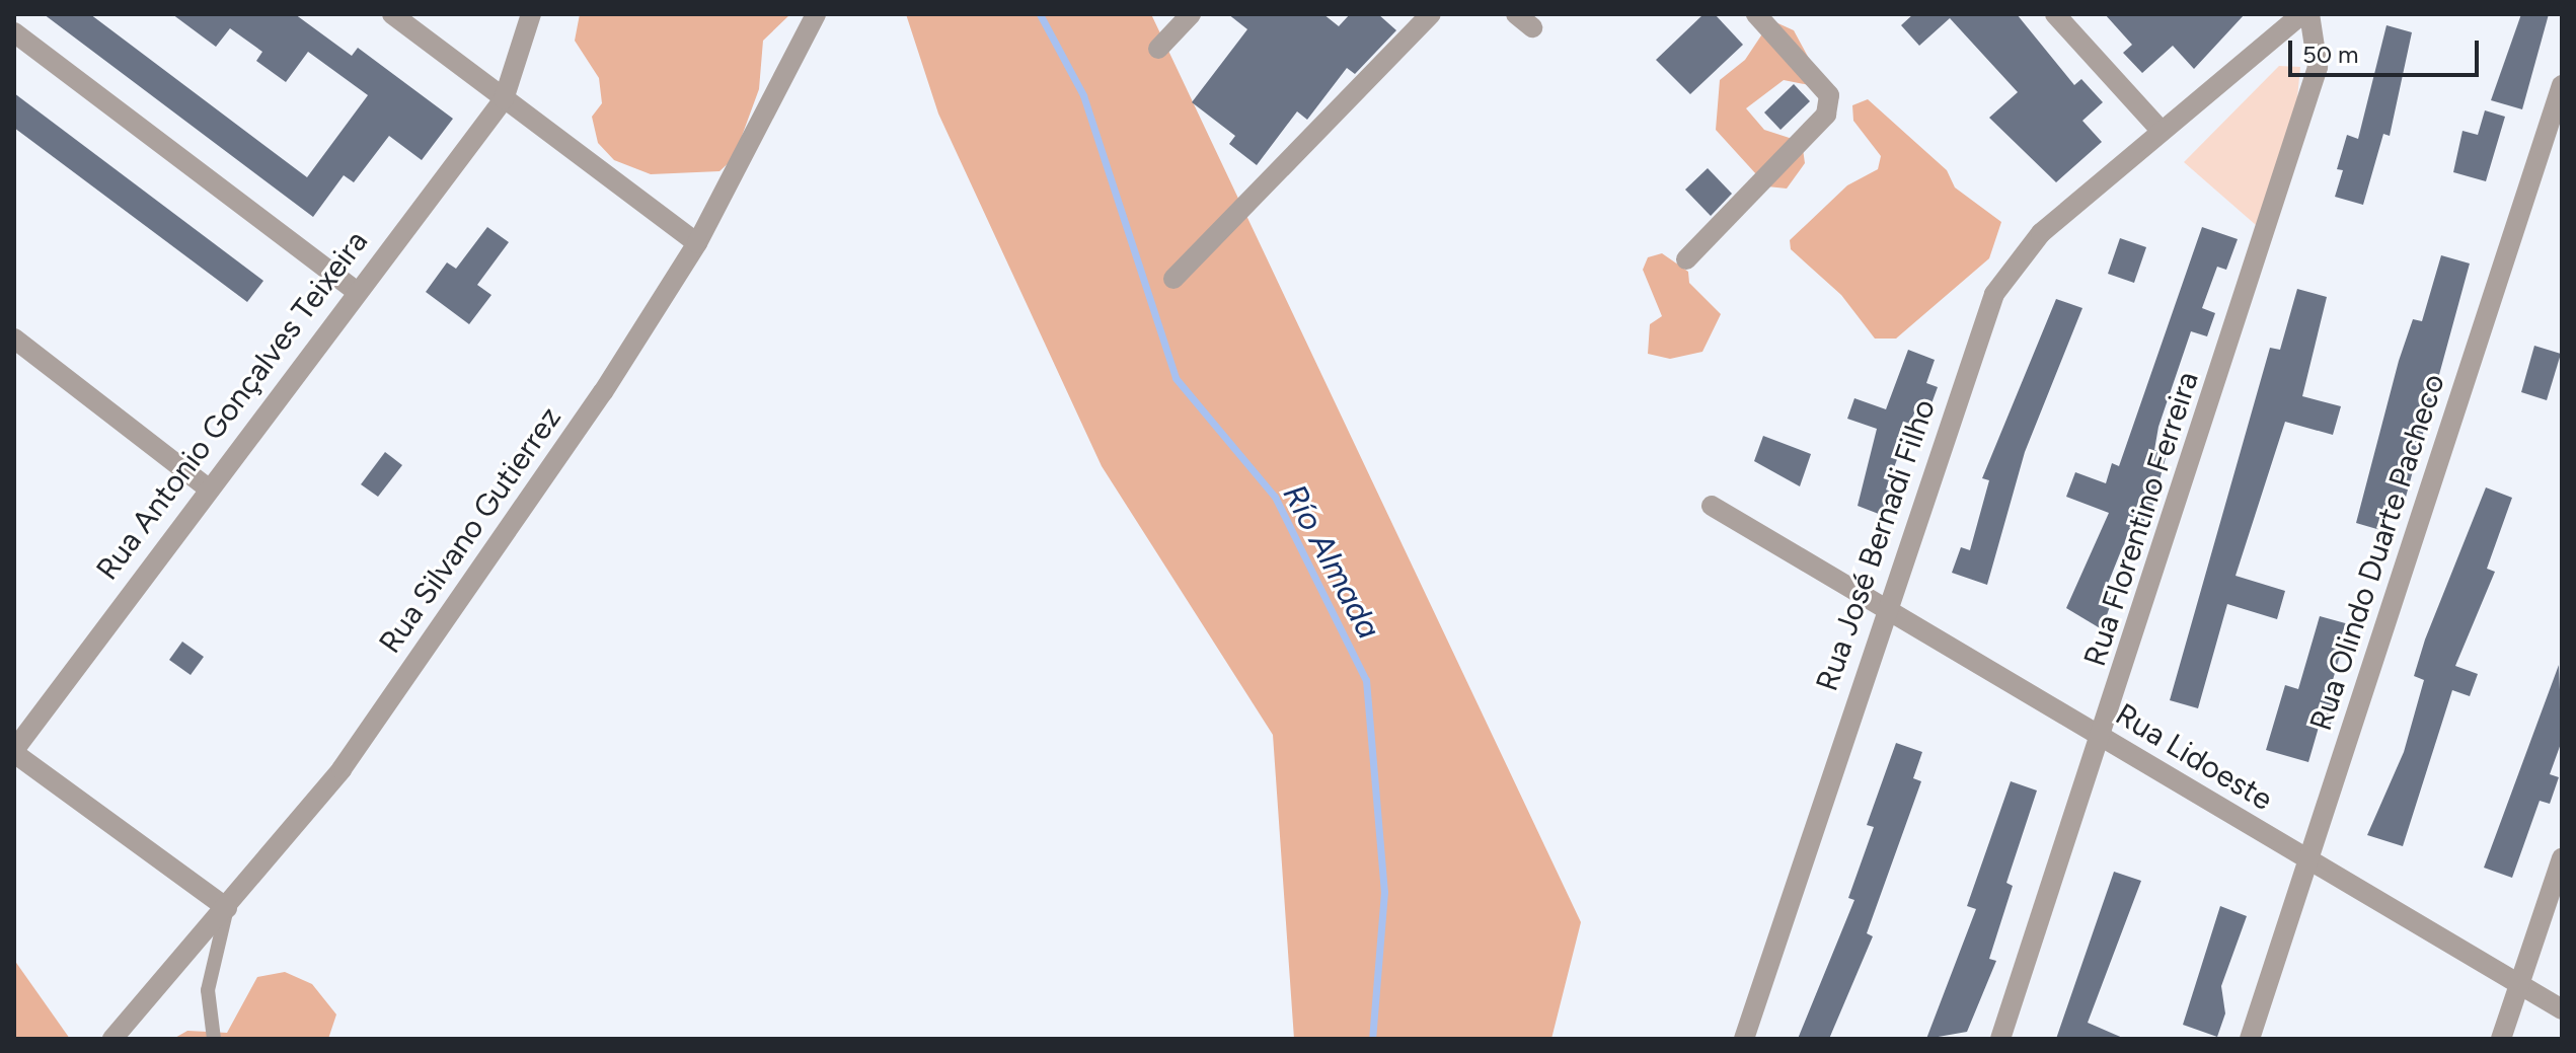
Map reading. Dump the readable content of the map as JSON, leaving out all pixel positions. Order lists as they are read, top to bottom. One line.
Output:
{"streets":{"street":["Rua Antonio Gonçalves Teixeira","Rua Florentino Ferreira","Rua Silvano Gutierrez","Rua José Bernadi Filho","Rua Olindo Duarte Pacheco","Rua Lidoeste"]},"crossings":[["Rua Florentino Ferreira","Rua Lidoeste"],["Rua José Bernadi Filho","Rua Lidoeste"],["Rua Olindo Duarte Pacheco","Rua Lidoeste"]],"water":["Río Almada"],"scale_bar":"50 m"}
